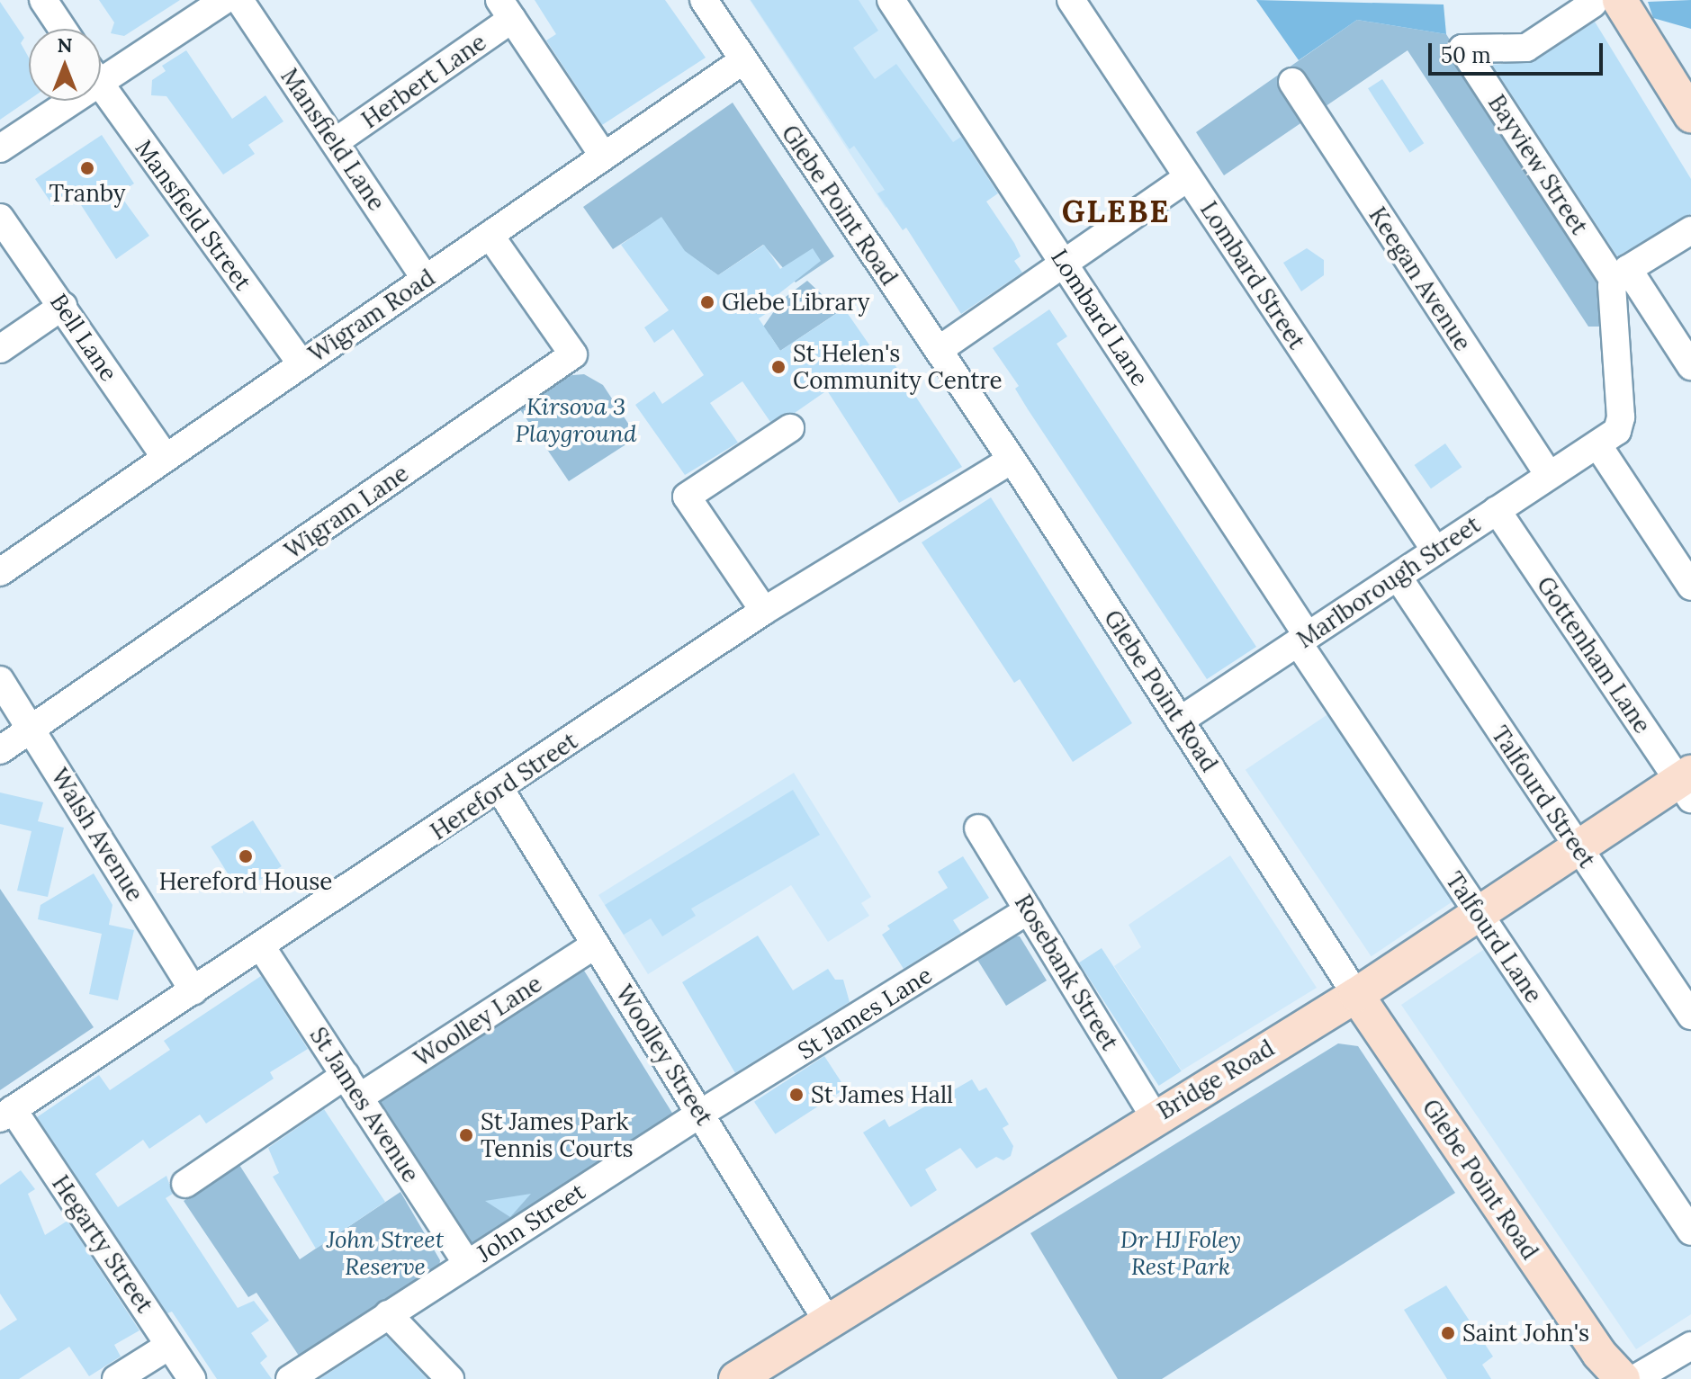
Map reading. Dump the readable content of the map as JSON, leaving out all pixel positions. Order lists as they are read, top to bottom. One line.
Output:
{"streets":{"main road":["Glebe Point Road","Bridge Road"],"street":["Herbert Lane","Mansfield Lane","Bayview Street","Mansfield Street","Lombard Street","Keegan Avenue","Wigram Road","Lombard Lane","Bell Lane","Wigram Lane","Marlborough Street","Gottenham Lane","Hereford Street","Talfourd Street","Walsh Avenue","Talfourd Lane","Rosebank Street","St James Lane","Woolley Lane","Woolley Street","St James Avenue","John Street","Hegarty Street"]},"crossings":[["Herbert Lane","Mansfield Lane"],["Mansfield Lane","Wigram Road"],["Bayview Street","Marlborough Street"],["Glebe Point Road","Wigram Road"],["Glebe Point Road","Marlborough Street"],["Glebe Point Road","Hereford Street"],["Glebe Point Road","Bridge Road"],["Mansfield Street","Wigram Road"],["Lombard Street","Marlborough Street"],["Keegan Avenue","Marlborough Street"],["Wigram Road","Bell Lane"],["Wigram Road","Wigram Lane"],["Lombard Lane","Marlborough Street"],["Lombard Lane","Talfourd Lane"],["Wigram Lane","Walsh Avenue"],["Marlborough Street","Gottenham Lane"],["Marlborough Street","Talfourd Street"],["Marlborough Street","Talfourd Lane"],["Gottenham Lane","Bridge Road"],["Hereford Street","Walsh Avenue"],["Hereford Street","Woolley Street"],["Hereford Street","St James Avenue"],["Hereford Street","Hegarty Street"],["Talfourd Street","Bridge Road"],["Talfourd Lane","Bridge Road"],["Rosebank Street","St James Lane"],["Rosebank Street","Bridge Road"],["St James Lane","Woolley Street"],["St James Lane","John Street"],["Woolley Lane","Woolley Street"],["Woolley Lane","St James Avenue"],["Woolley Street","Bridge Road"],["Woolley Street","John Street"],["St James Avenue","John Street"]],"districts":["GLEBE"],"parks":["Kirsova 3 Playground","John Street Reserve","Dr HJ Foley Rest Park"],"places":["Tranby","Glebe Library","St Helen's Community Centre","Hereford House","St James Hall","St James Park Tennis Courts","Saint John's"],"scale_bar":"50 m","north":"top"}
